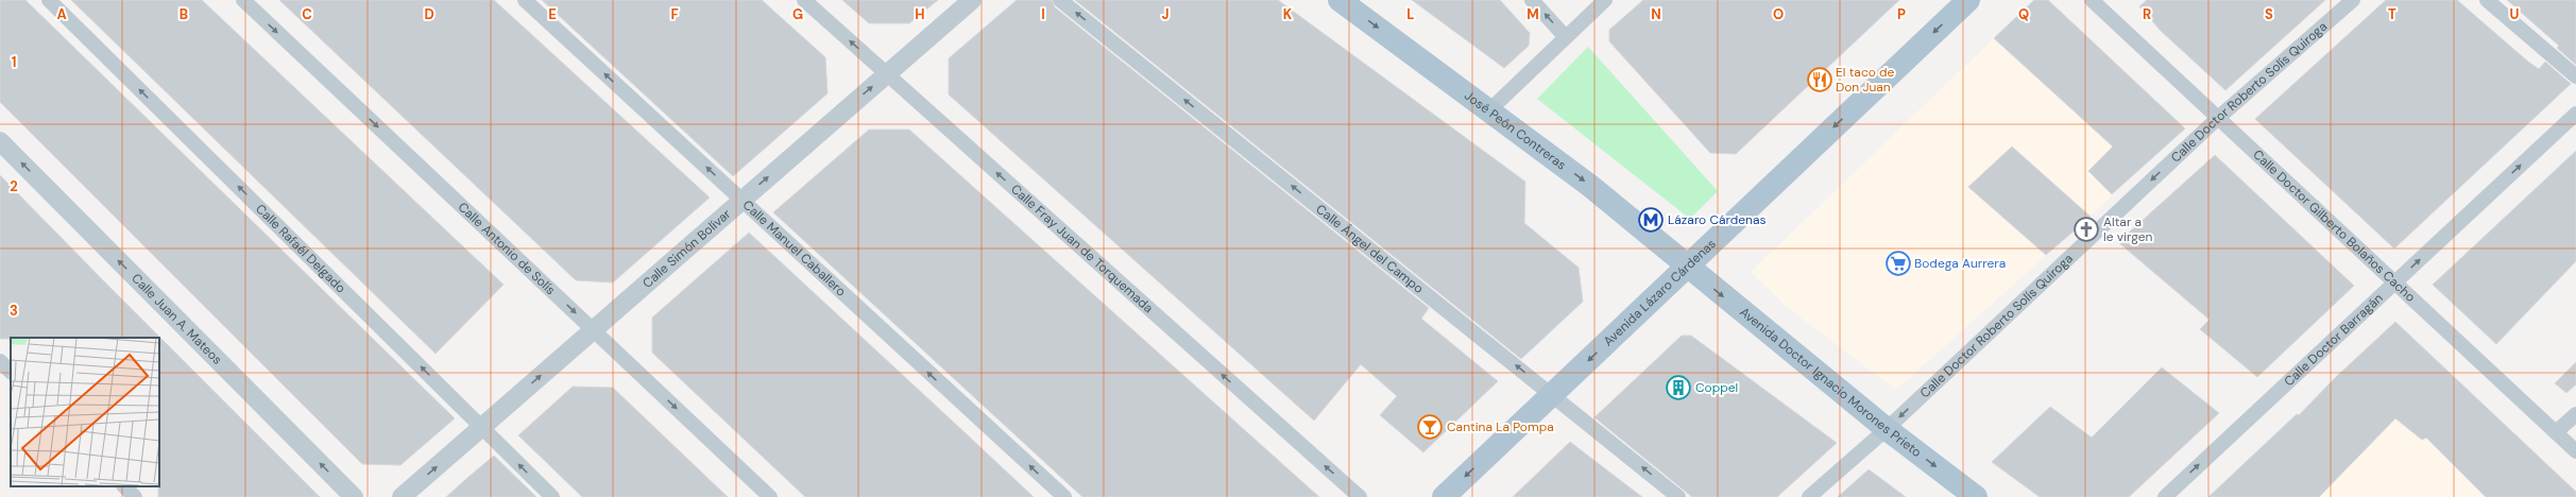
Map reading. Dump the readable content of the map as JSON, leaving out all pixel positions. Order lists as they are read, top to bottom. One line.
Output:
{"streets":{"main road":["José Peón Contreras","Avenida Lázaro Cárdenas","Avenida Doctor Ignacio Morones Prieto"],"street":["Calle Doctor Roberto Solís Quiroga","Calle Doctor Gilberto Bolaños Cacho","Calle Simón Bolívar","Calle Rafaél Delgado","Calle Antonio de Solís","Calle Manuel Caballero","Calle Fray Juan de Torquemada","Calle Ángel del Campo","Calle Juan A. Mateos","Calle Doctor Barragán"]},"crossings":[["Calle Doctor Roberto Solís Quiroga","Calle Doctor Gilberto Bolaños Cacho"],["Calle Doctor Roberto Solís Quiroga","Avenida Doctor Ignacio Morones Prieto"],["José Peón Contreras","Avenida Lázaro Cárdenas"],["José Peón Contreras","Avenida Doctor Ignacio Morones Prieto"],["Calle Doctor Gilberto Bolaños Cacho","Calle Doctor Barragán"],["Calle Simón Bolívar","Calle Rafaél Delgado"],["Calle Simón Bolívar","Calle Antonio de Solís"],["Calle Simón Bolívar","Calle Manuel Caballero"],["Calle Simón Bolívar","Calle Fray Juan de Torquemada"],["Calle Ángel del Campo","Avenida Lázaro Cárdenas"],["Avenida Lázaro Cárdenas","Avenida Doctor Ignacio Morones Prieto"]],"one_way":["Calle Doctor Roberto Solís Quiroga","José Peón Contreras","Calle Simón Bolívar","Calle Rafaél Delgado","Calle Antonio de Solís","Calle Manuel Caballero","Calle Fray Juan de Torquemada","Calle Ángel del Campo","Avenida Lázaro Cárdenas","Calle Juan A. Mateos","Calle Doctor Barragán","Avenida Doctor Ignacio Morones Prieto"],"places":{"restaurant":["El taco de Don Juan"],"metro station":["Lázaro Cárdenas"],"church":["Altar a le virgen"],"supermarket":["Bodega Aurrera"],"building":["Coppel"],"bar":["Cantina La Pompa"]},"grid":{"columns":["A","B","C","D","E","F","G","H","I","J","K","L","M","N","O","P","Q","R","S","T","U"],"rows":["1","2","3"]}}
